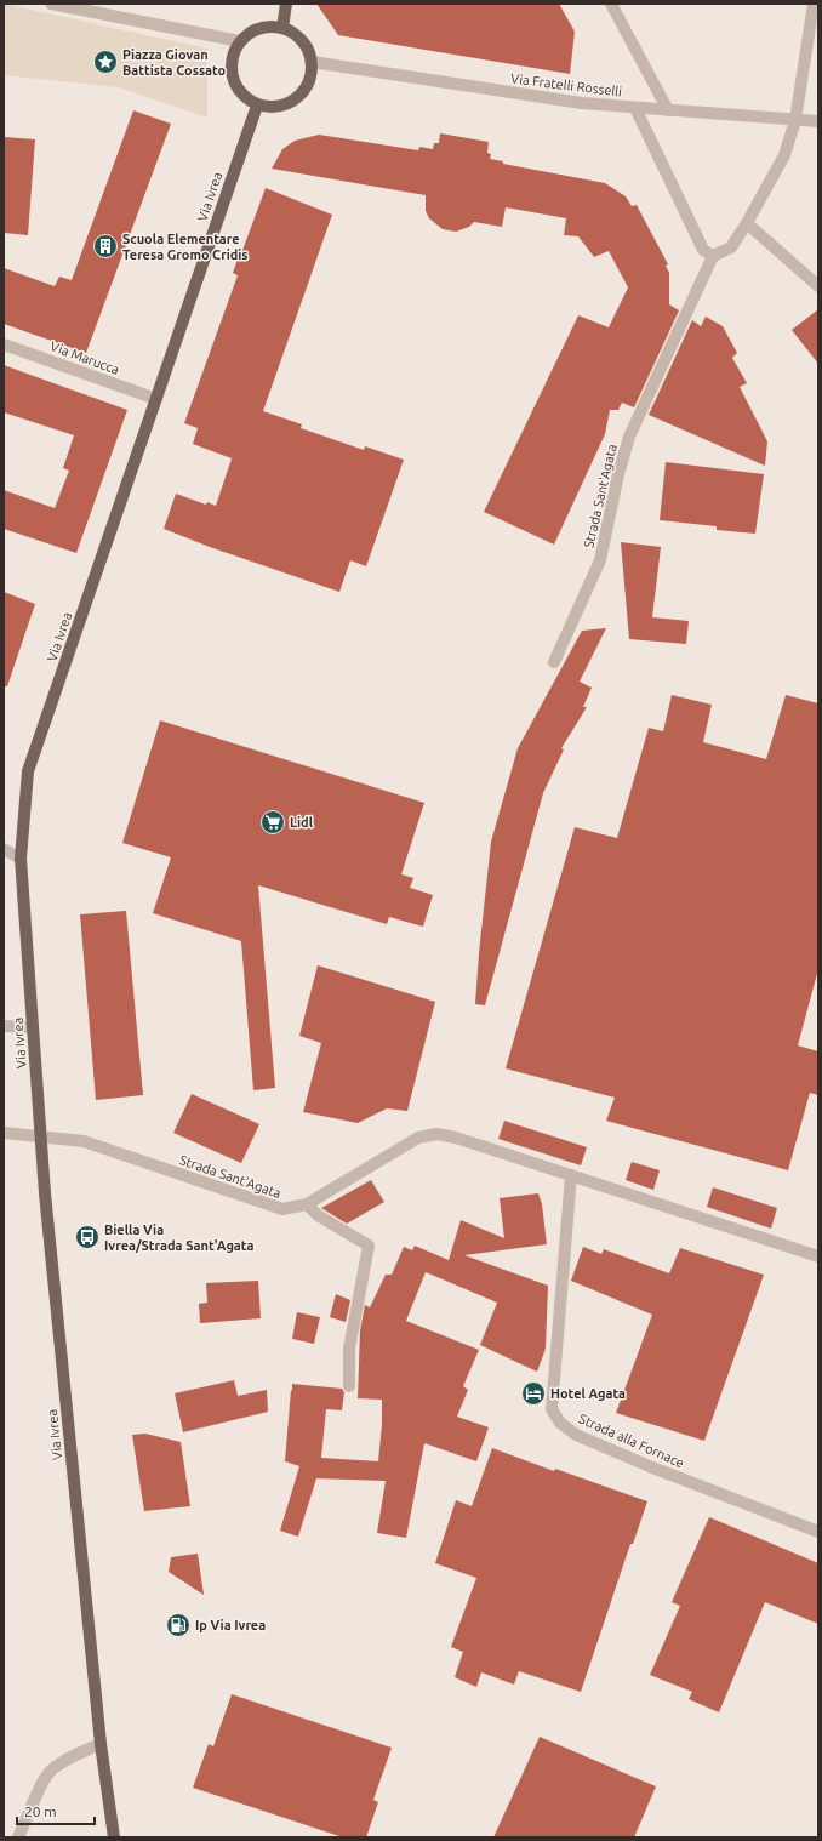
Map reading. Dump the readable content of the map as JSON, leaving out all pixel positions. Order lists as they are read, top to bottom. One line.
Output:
{"streets":{"main road":["Via Ivrea"],"street":["Via Fratelli Rosselli","Via Marucca","Strada Sant'Agata","Strada alla Fornace"]},"crossings":[["Via Fratelli Rosselli","Via Ivrea"],["Via Ivrea","Via Marucca"],["Via Ivrea","Strada Sant'Agata"],["Strada Sant'Agata","Strada alla Fornace"]],"places":{"place":["Piazza Giovan Battista Cossato"],"building":["Scuola Elementare Teresa Gromo Cridis"],"supermarket":["Lidl"],"bus stop":["Biella Via Ivrea/Strada Sant'Agata"],"hotel":["Hotel Agata"],"fuel station":["Ip Via Ivrea"]},"scale_bar":"20 m"}
